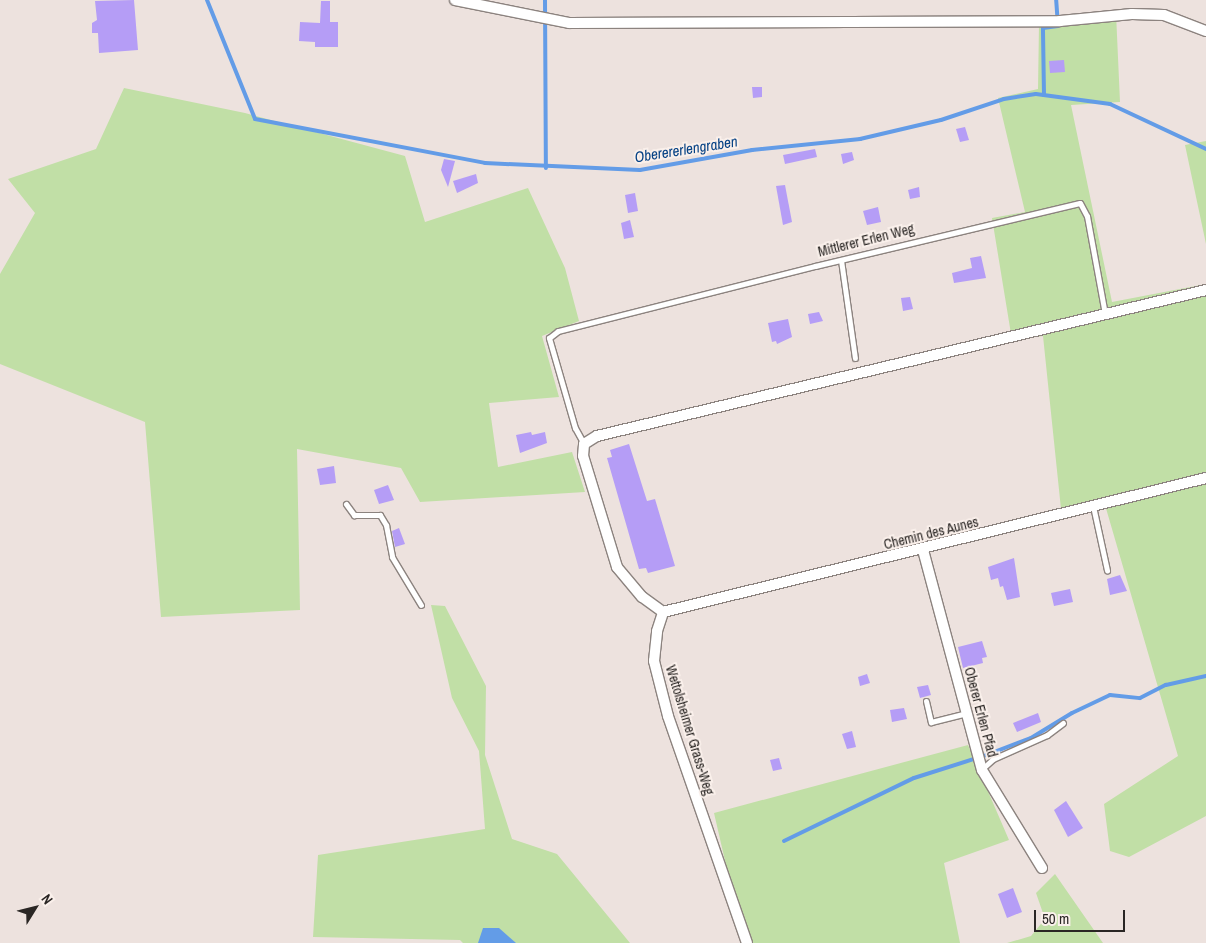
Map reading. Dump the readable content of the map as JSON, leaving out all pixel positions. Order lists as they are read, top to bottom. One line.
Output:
{"streets":{"street":["Chemin des Aunes","Oberer Erlen Pfad","Wettolsheimer Grass-Weg"],"lane":["Mittlerer Erlen Weg"]},"crossings":[["Chemin des Aunes","Oberer Erlen Pfad"],["Chemin des Aunes","Wettolsheimer Grass-Weg"]],"water":["Oberererlengraben"],"scale_bar":"50 m","north":"top right"}
